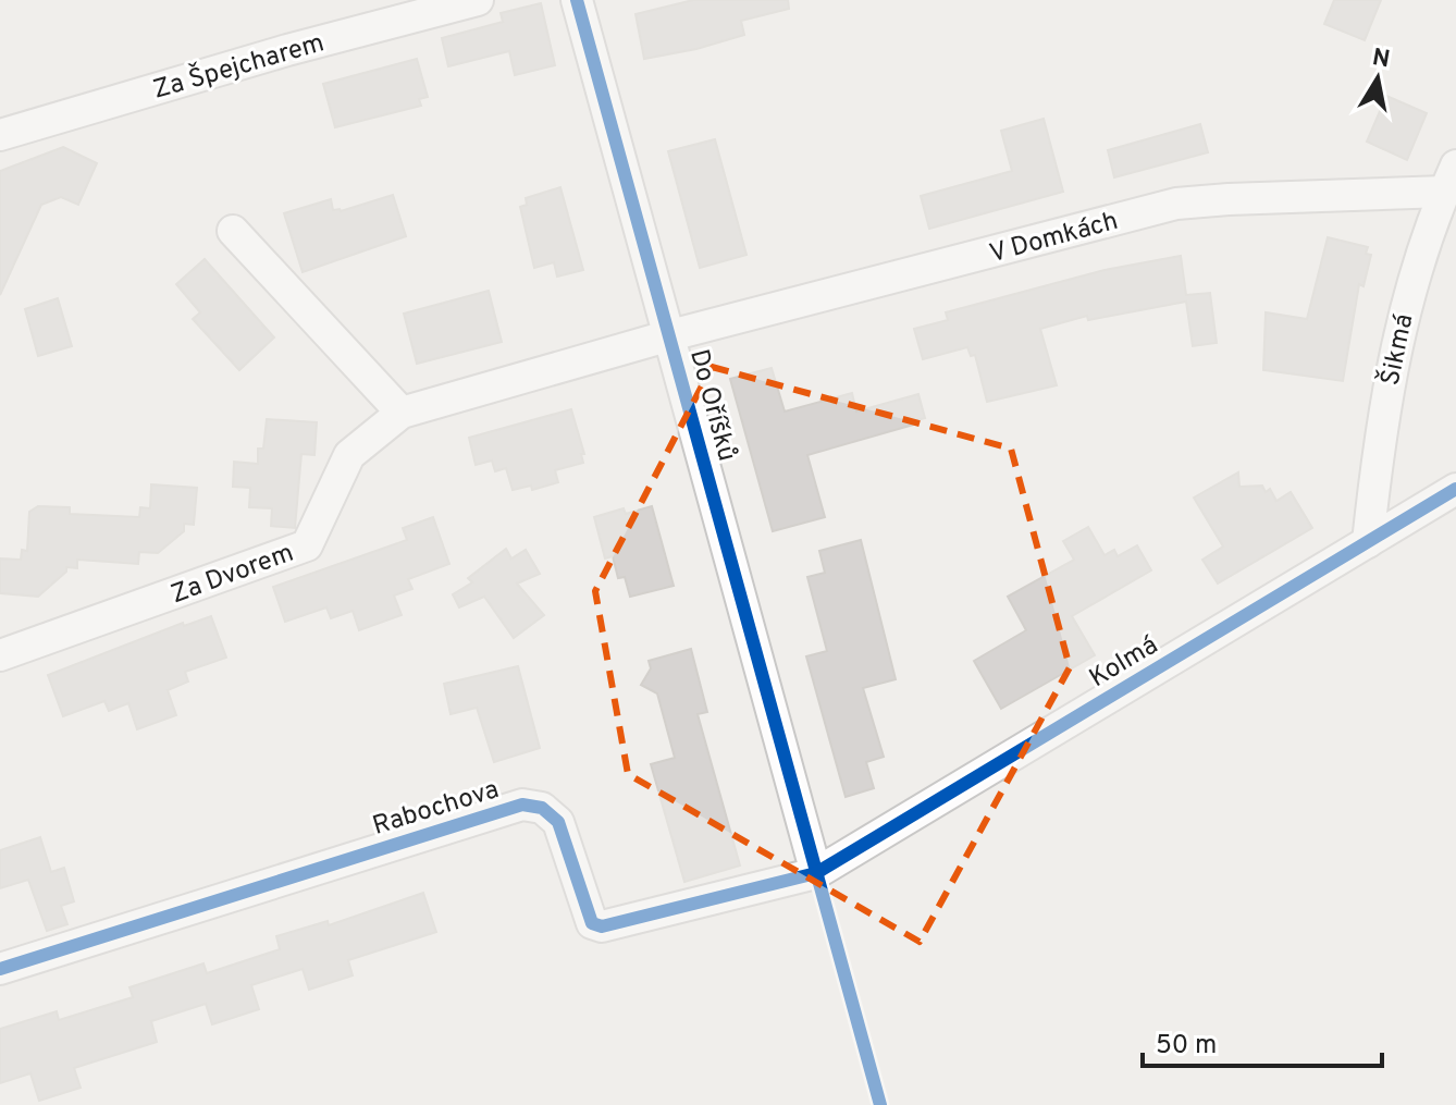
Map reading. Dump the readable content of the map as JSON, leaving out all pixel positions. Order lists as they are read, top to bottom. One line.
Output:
{"streets":{"street":["Za Špejcharem","V Domkách","Šikmá","Do Oříšků","Za Dvorem","Kolmá","Rabochova"]},"crossings":[["V Domkách","Šikmá"],["V Domkách","Do Oříšků"],["V Domkách","Za Dvorem"],["Šikmá","Kolmá"],["Do Oříšků","Za Dvorem"],["Do Oříšků","Kolmá"],["Do Oříšků","Rabochova"],["Kolmá","Rabochova"]],"scale_bar":"50 m","north":"top"}
